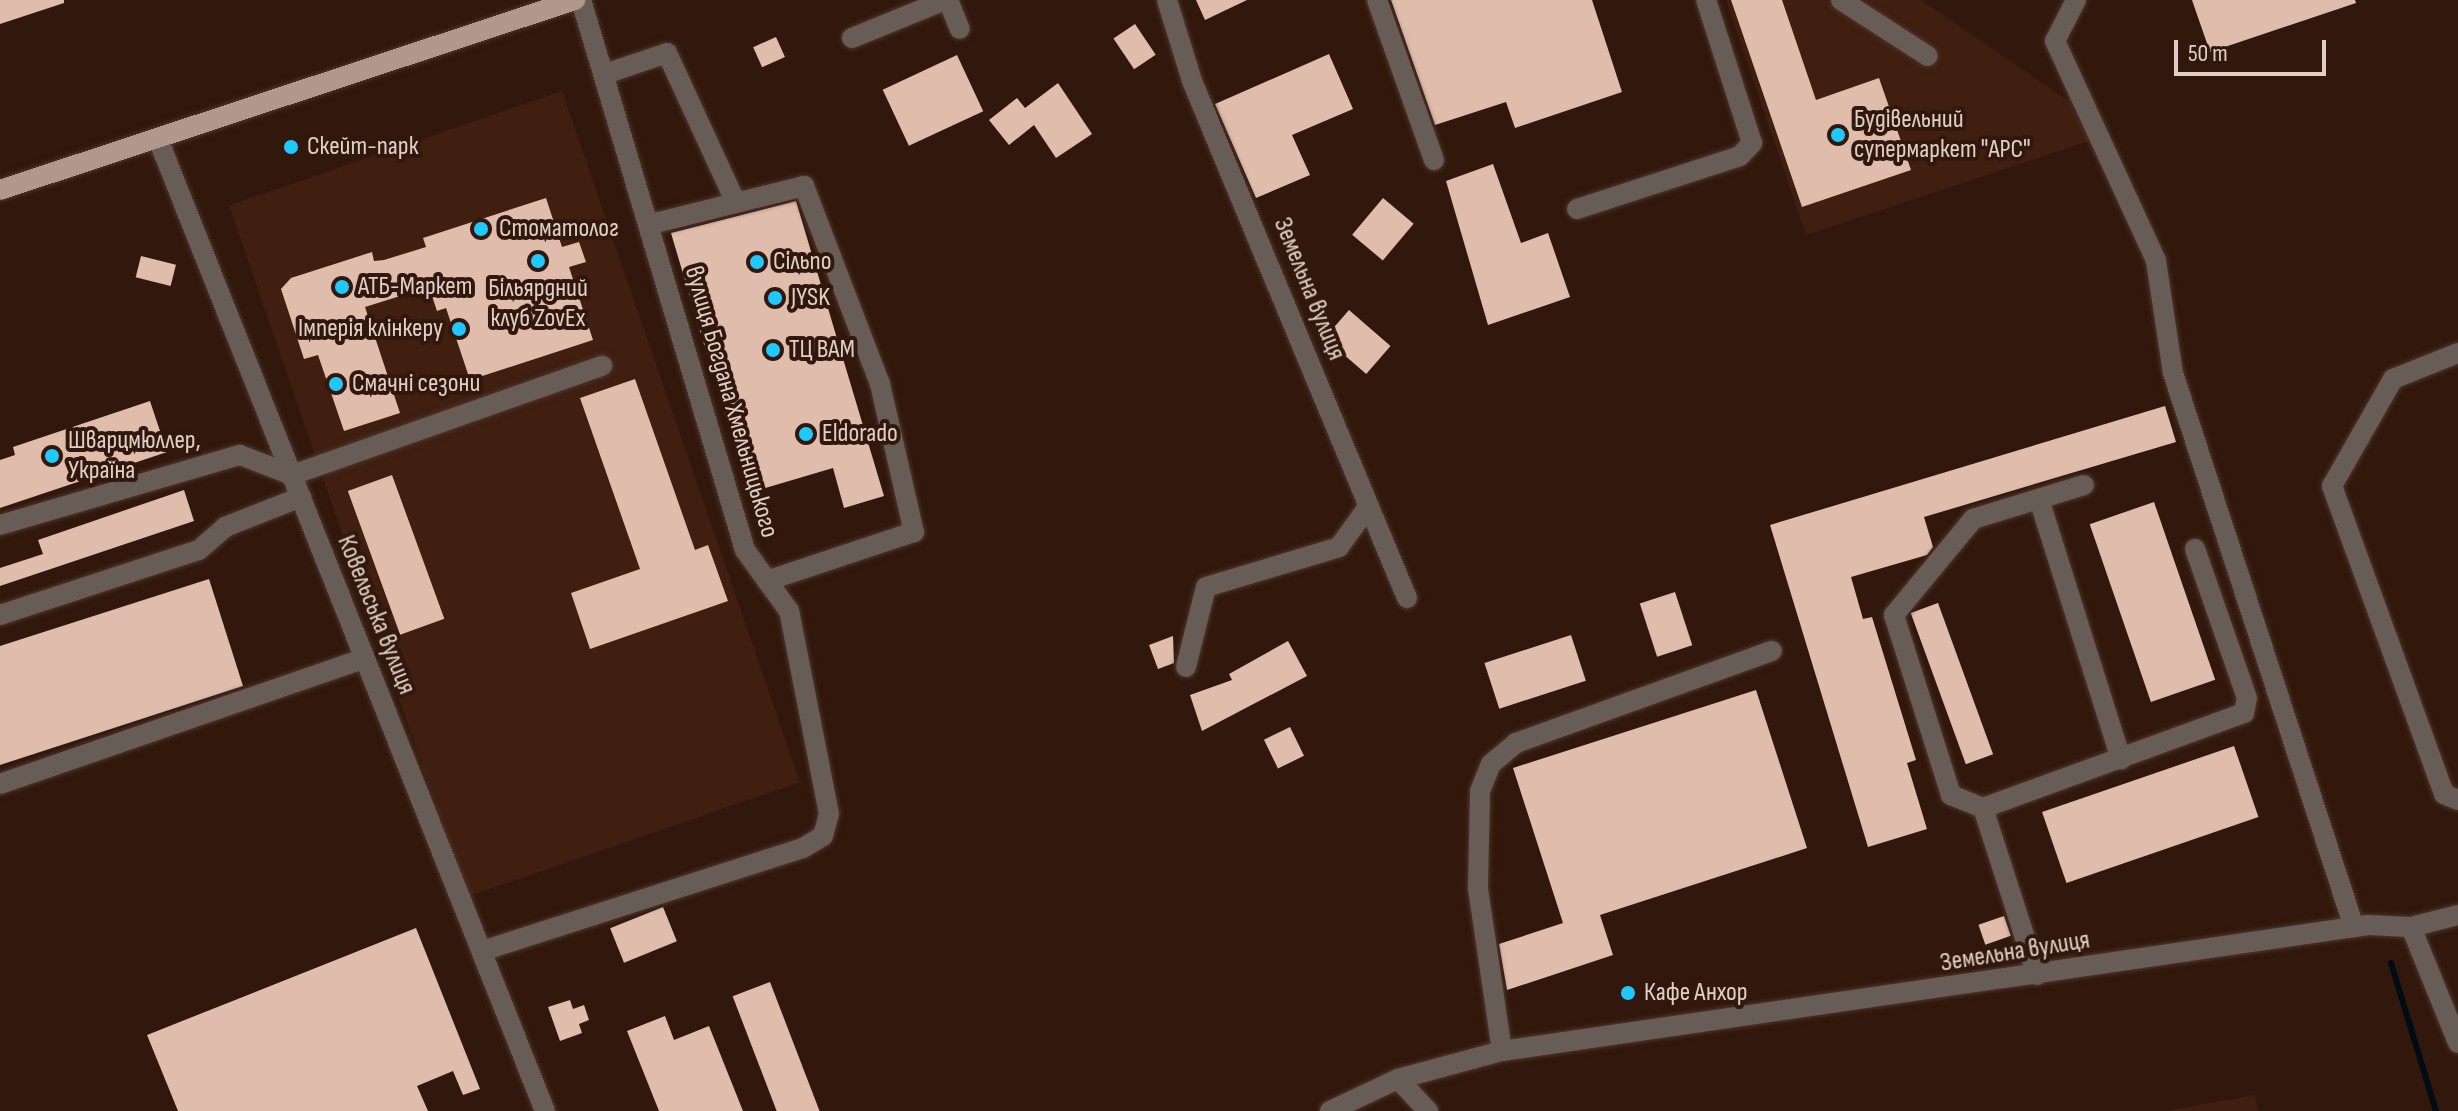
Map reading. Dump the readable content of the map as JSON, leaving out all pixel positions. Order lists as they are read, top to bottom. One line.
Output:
{"streets":{"street":["Земельна вулиця","вулиця Богдана Хмельницького","Ковельська вулиця"]},"crossings":[["вулиця Богдана Хмельницького","Ковельська вулиця"]],"places":["Будівельний супермаркет \"АРС\"","Скейт-парк","Стоматолог","Більярдний клуб ZovEx","Сільпо","АТБ-Маркет","JYSK","Імперія клінкеру","ТЦ ВАМ","Смачні сезони","Eldorado","Шварцмюллер, Україна","Кафе Анхор"],"scale_bar":"50 m"}
